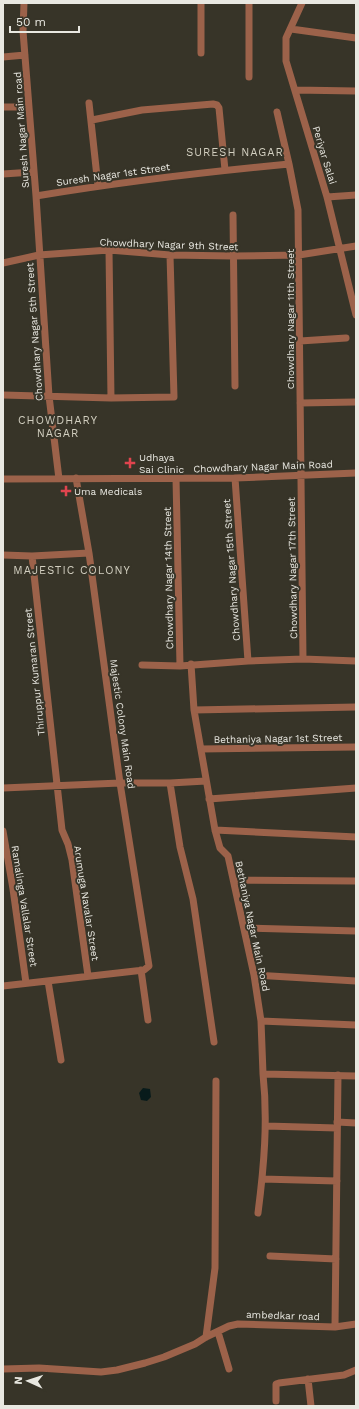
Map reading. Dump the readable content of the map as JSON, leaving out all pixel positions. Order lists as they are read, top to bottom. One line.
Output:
{"streets":{"street":["Suresh Nagar Main road","Periyar Salai","Suresh Nagar 1st Street","Chowdhary Nagar 9th Street","Chowdhary Nagar 11th Street","Chowdhary Nagar 5th Street","Chowdhary Nagar Main Road","Chowdhary Nagar 17th Street","Chowdhary Nagar 15th Street","Chowdhary Nagar 14th Street","Thiruppur Kumaran Street","Majestic Colony Main Road","Bethaniya Nagar 1st Street","Arumuga Navalar Street","Ramalinga Vallalar Street","Bethaniya Nagar Main Road","ambedkar road"]},"crossings":[["Suresh Nagar Main road","Suresh Nagar 1st Street"],["Suresh Nagar Main road","Chowdhary Nagar 9th Street"],["Suresh Nagar Main road","Chowdhary Nagar 5th Street"],["Periyar Salai","Chowdhary Nagar 9th Street"],["Suresh Nagar 1st Street","Chowdhary Nagar 11th Street"],["Chowdhary Nagar 9th Street","Chowdhary Nagar 11th Street"],["Chowdhary Nagar 9th Street","Chowdhary Nagar 5th Street"],["Chowdhary Nagar 11th Street","Chowdhary Nagar Main Road"],["Chowdhary Nagar 11th Street","Chowdhary Nagar 17th Street"],["Chowdhary Nagar 5th Street","Chowdhary Nagar Main Road"],["Chowdhary Nagar Main Road","Chowdhary Nagar 17th Street"],["Chowdhary Nagar Main Road","Chowdhary Nagar 15th Street"],["Chowdhary Nagar Main Road","Chowdhary Nagar 14th Street"],["Chowdhary Nagar Main Road","Majestic Colony Main Road"],["Thiruppur Kumaran Street","Arumuga Navalar Street"],["Bethaniya Nagar 1st Street","Bethaniya Nagar Main Road"]],"districts":["SURESH NAGAR","CHOWDHARY NAGAR","MAJESTIC COLONY"],"places":{"health":["Udhaya Sai Clinic","Uma Medicals"]},"scale_bar":"50 m","north":"left"}
